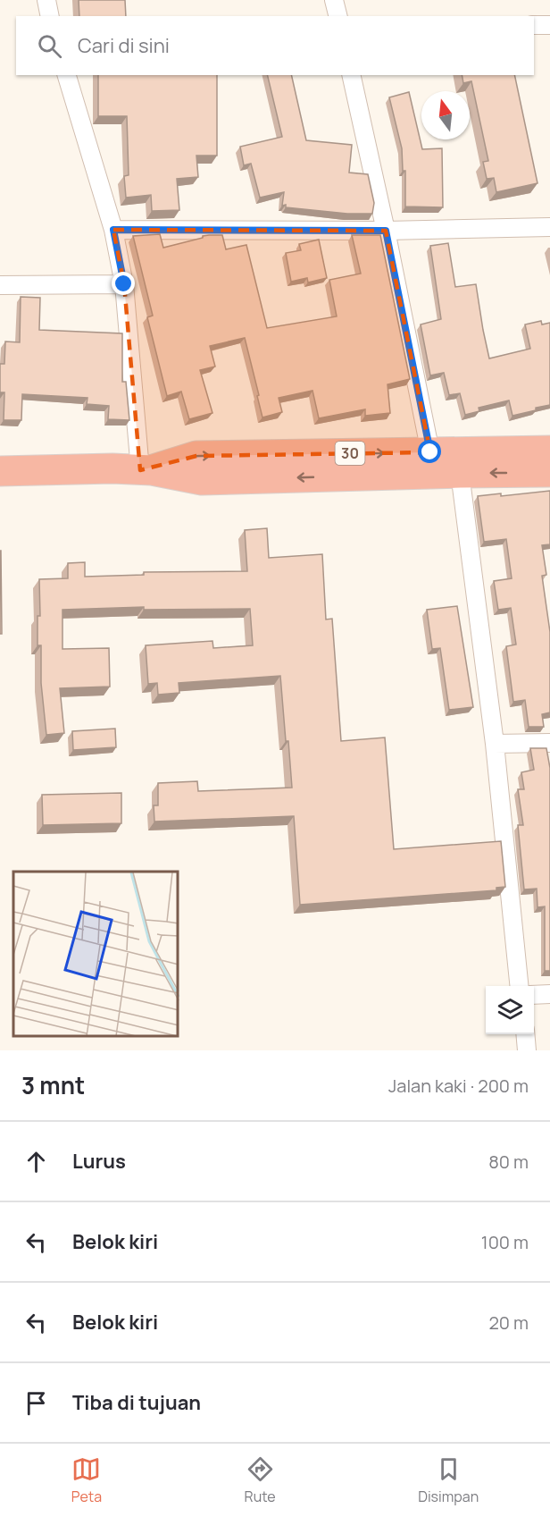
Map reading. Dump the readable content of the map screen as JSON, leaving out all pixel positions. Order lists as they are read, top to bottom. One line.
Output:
{"streets":{"highway":["30"]},"north":"top","page":{"search":"Cari di sini","heading":["3 mnt","Jalan kaki · 200 m"],"list":[["Lurus","80 m"],["Belok kiri","100 m"],["Belok kiri","20 m"],"Tiba di tujuan"],"nav":["Peta","Rute","Disimpan"]}}
